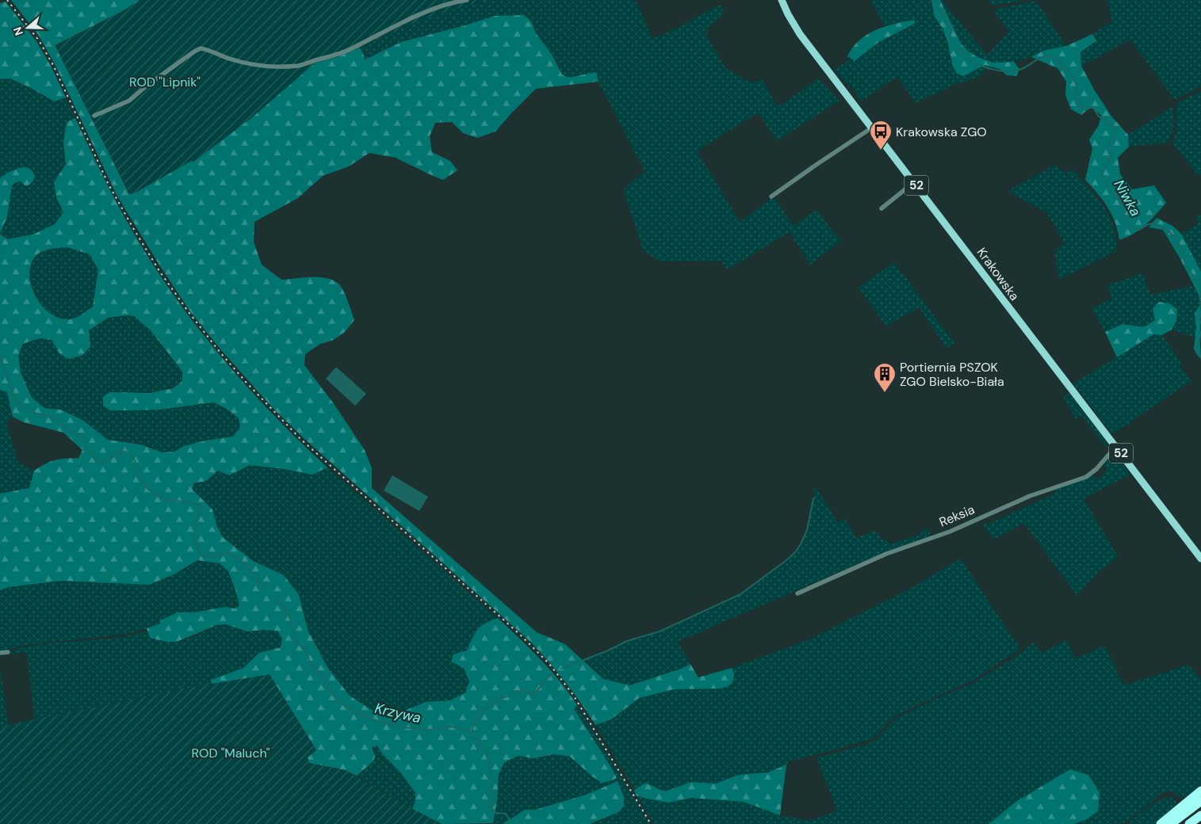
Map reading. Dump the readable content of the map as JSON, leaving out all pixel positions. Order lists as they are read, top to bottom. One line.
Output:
{"streets":{"main road":["52","Krakowska"],"street":["Reksia"]},"crossings":[["Krakowska","Reksia"]],"water":["Niwka","Krzywa"],"parks":["ROD \"Lipnik\"","ROD \"Maluch\""],"places":{"bus stop":["Krakowska ZGO"],"building":["Portiernia PSZOK ZGO Bielsko-Biała"]},"north":"left"}
